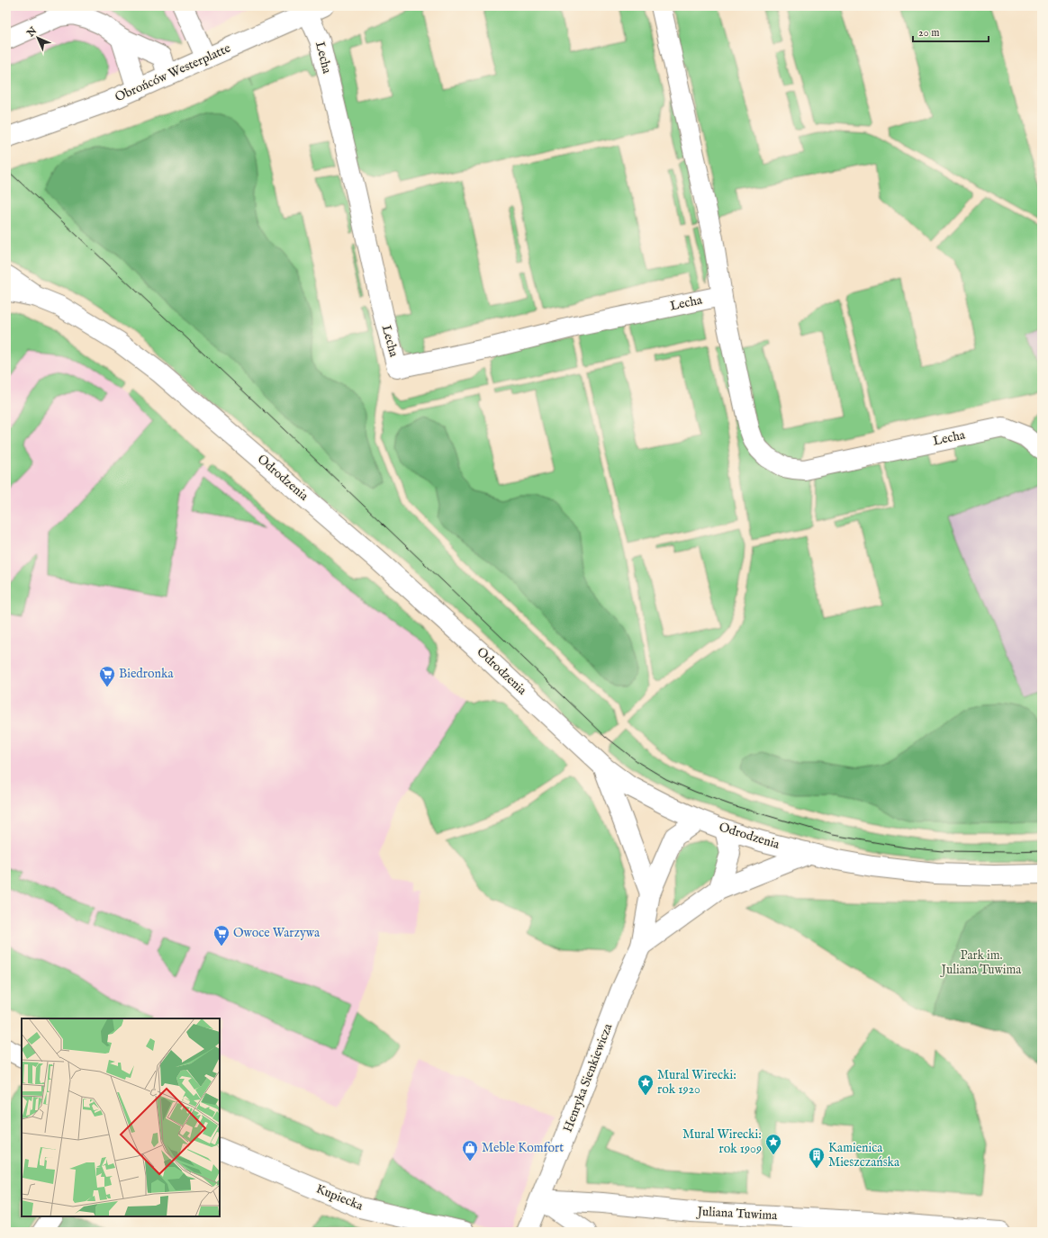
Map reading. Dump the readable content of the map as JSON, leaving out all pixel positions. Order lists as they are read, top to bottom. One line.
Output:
{"streets":{"street":["Lecha","Obrońców Westerplatte","Odrodzenia","Henryka Sienkiewicza","Kupiecka","Juliana Tuwima"]},"crossings":[["Lecha","Obrońców Westerplatte"],["Odrodzenia","Henryka Sienkiewicza"],["Henryka Sienkiewicza","Juliana Tuwima"]],"parks":["Park im. Juliana Tuwima"],"places":{"supermarket":["Biedronka","Owoce Warzywa"],"place":["Mural Wirecki: rok 1920","Mural Wirecki: rok 1909"],"shop":["Meble Komfort"],"building":["Kamienica Mieszczańska"]},"scale_bar":"20 m","north":"top left"}
